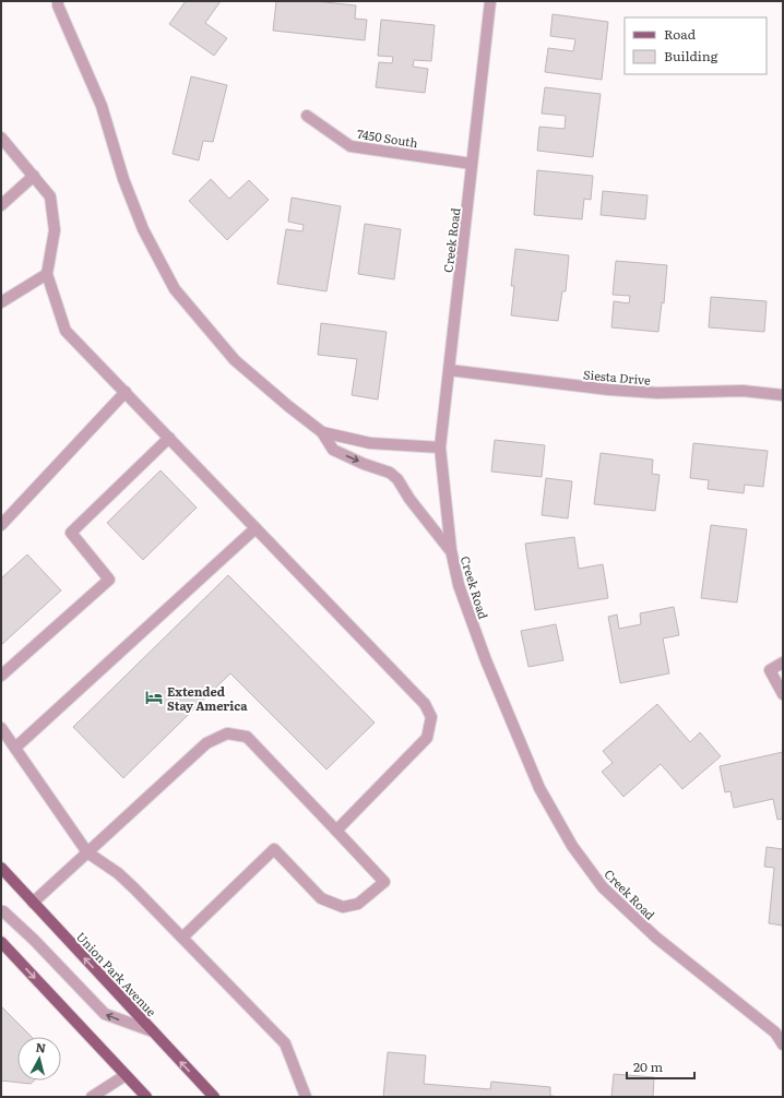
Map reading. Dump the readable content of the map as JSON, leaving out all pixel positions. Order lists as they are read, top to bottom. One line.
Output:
{"streets":{"main road":["Union Park Avenue"],"street":["7450 South","Creek Road","Siesta Drive"]},"crossings":[["7450 South","Creek Road"],["Creek Road","Siesta Drive"]],"places":{"hotel":["Extended Stay America"]},"legend":["Road","Building"],"scale_bar":"20 m","north":"top"}
